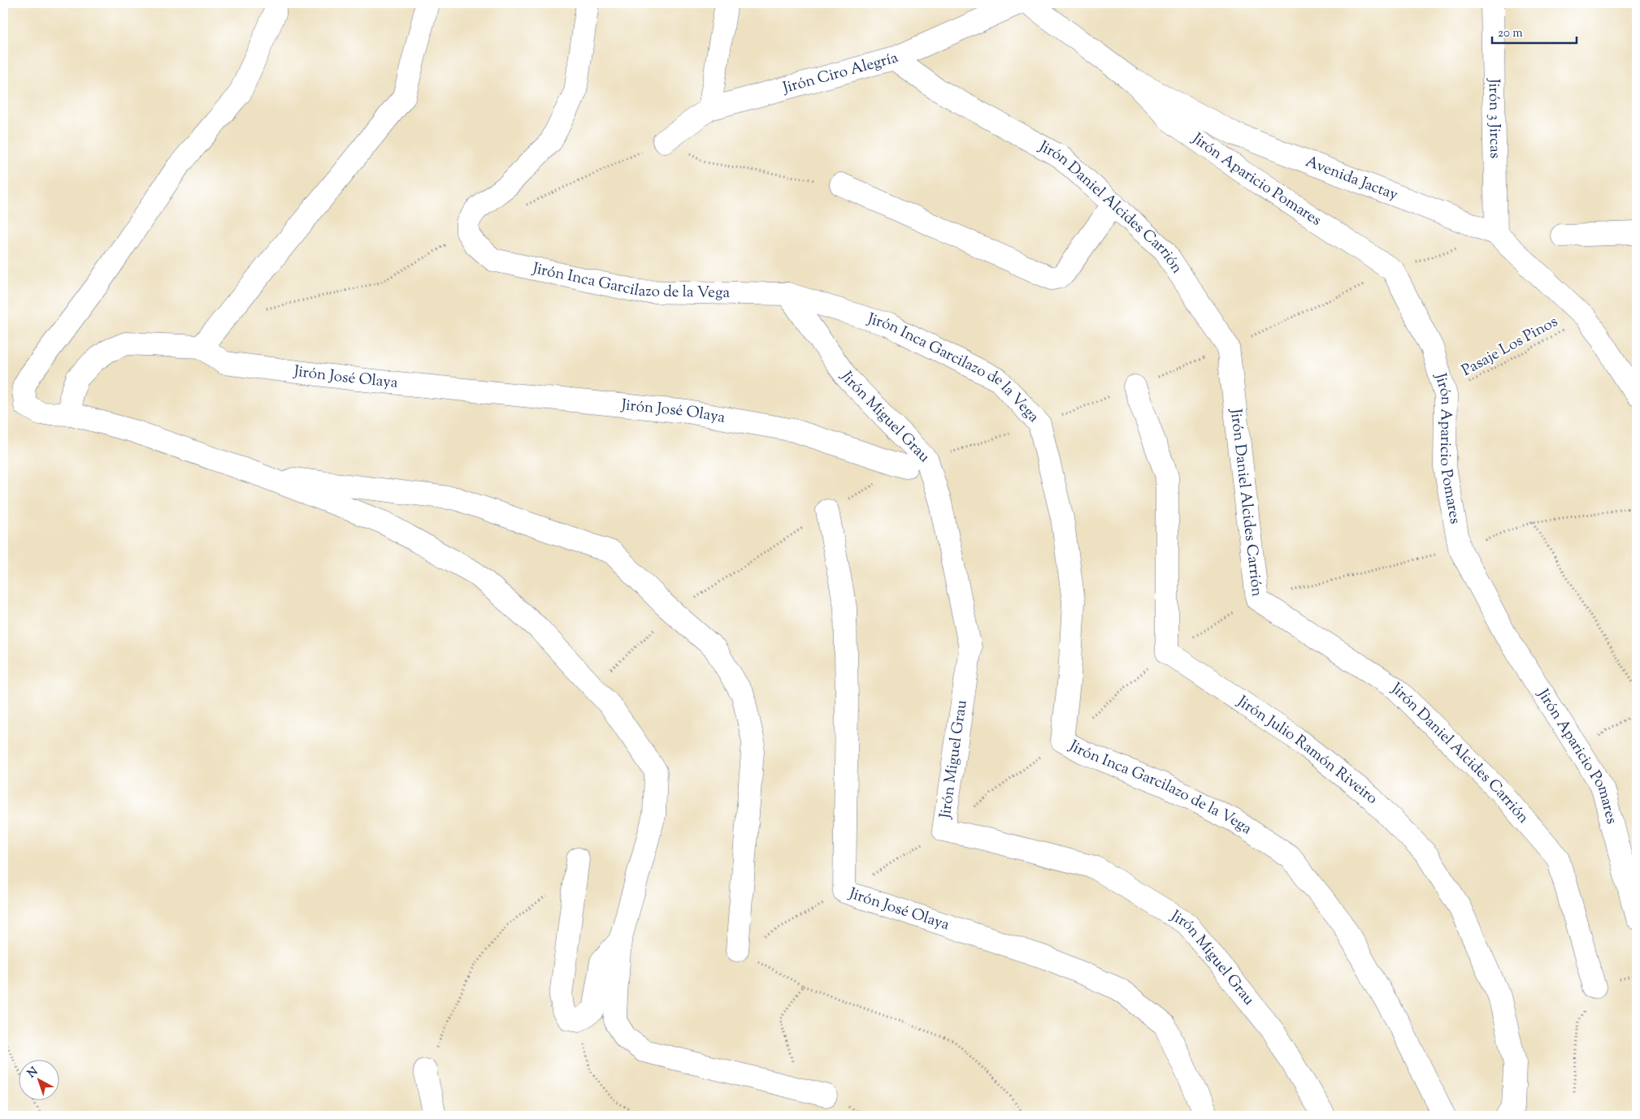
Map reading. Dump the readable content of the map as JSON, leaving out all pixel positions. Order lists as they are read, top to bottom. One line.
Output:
{"streets":{"street":["Jirón Ciro Alegría","Jirón 3 Jircas","Avenida Jactay","Jirón Aparicio Pomares","Jirón Daniel Alcides Carrión","Jirón Inca Garcilazo de la Vega","Jirón José Olaya","Jirón Miguel Grau","Jirón Julio Ramón Riveiro"],"path":["Pasaje Los Pinos"]},"crossings":[["Jirón Ciro Alegría","Jirón Daniel Alcides Carrión"],["Jirón 3 Jircas","Avenida Jactay"],["Avenida Jactay","Jirón Aparicio Pomares"],["Avenida Jactay","Pasaje Los Pinos"],["Jirón Aparicio Pomares","Pasaje Los Pinos"],["Jirón Inca Garcilazo de la Vega","Jirón Miguel Grau"]],"scale_bar":"20 m","north":"top left"}
